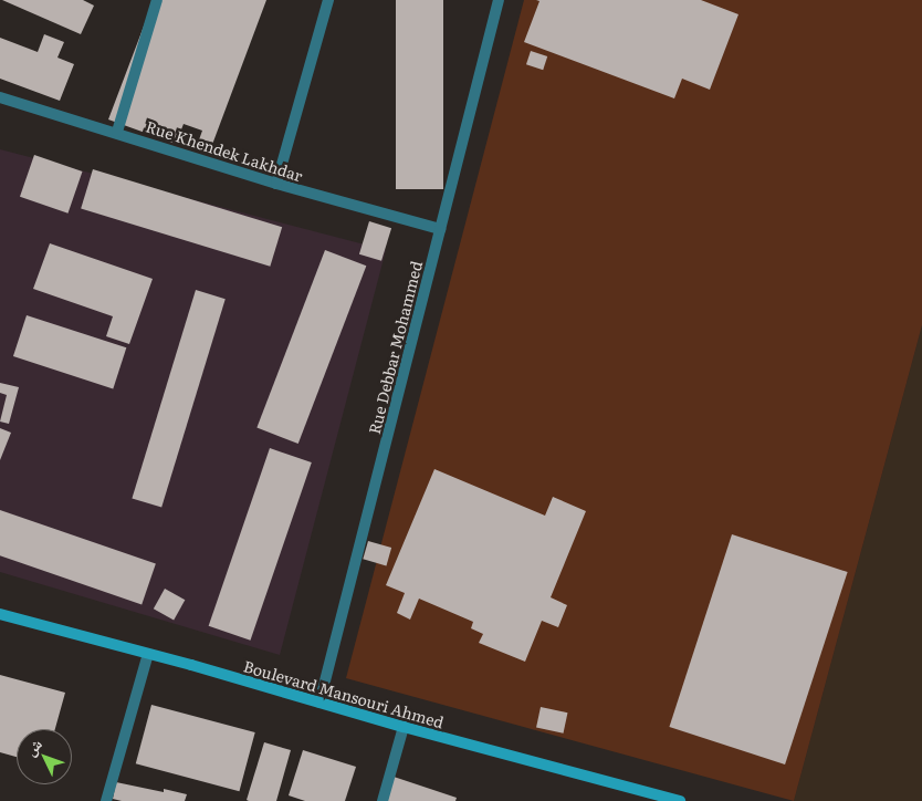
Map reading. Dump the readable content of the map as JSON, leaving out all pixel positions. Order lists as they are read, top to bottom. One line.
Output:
{"streets":{"main road":["Boulevard Mansouri Ahmed"],"street":["Rue Khendek Lakhdar","Rue Debbar Mohammed"]},"crossings":[["Rue Khendek Lakhdar","Rue Debbar Mohammed"],["Rue Debbar Mohammed","Boulevard Mansouri Ahmed"]],"north":"top left"}
